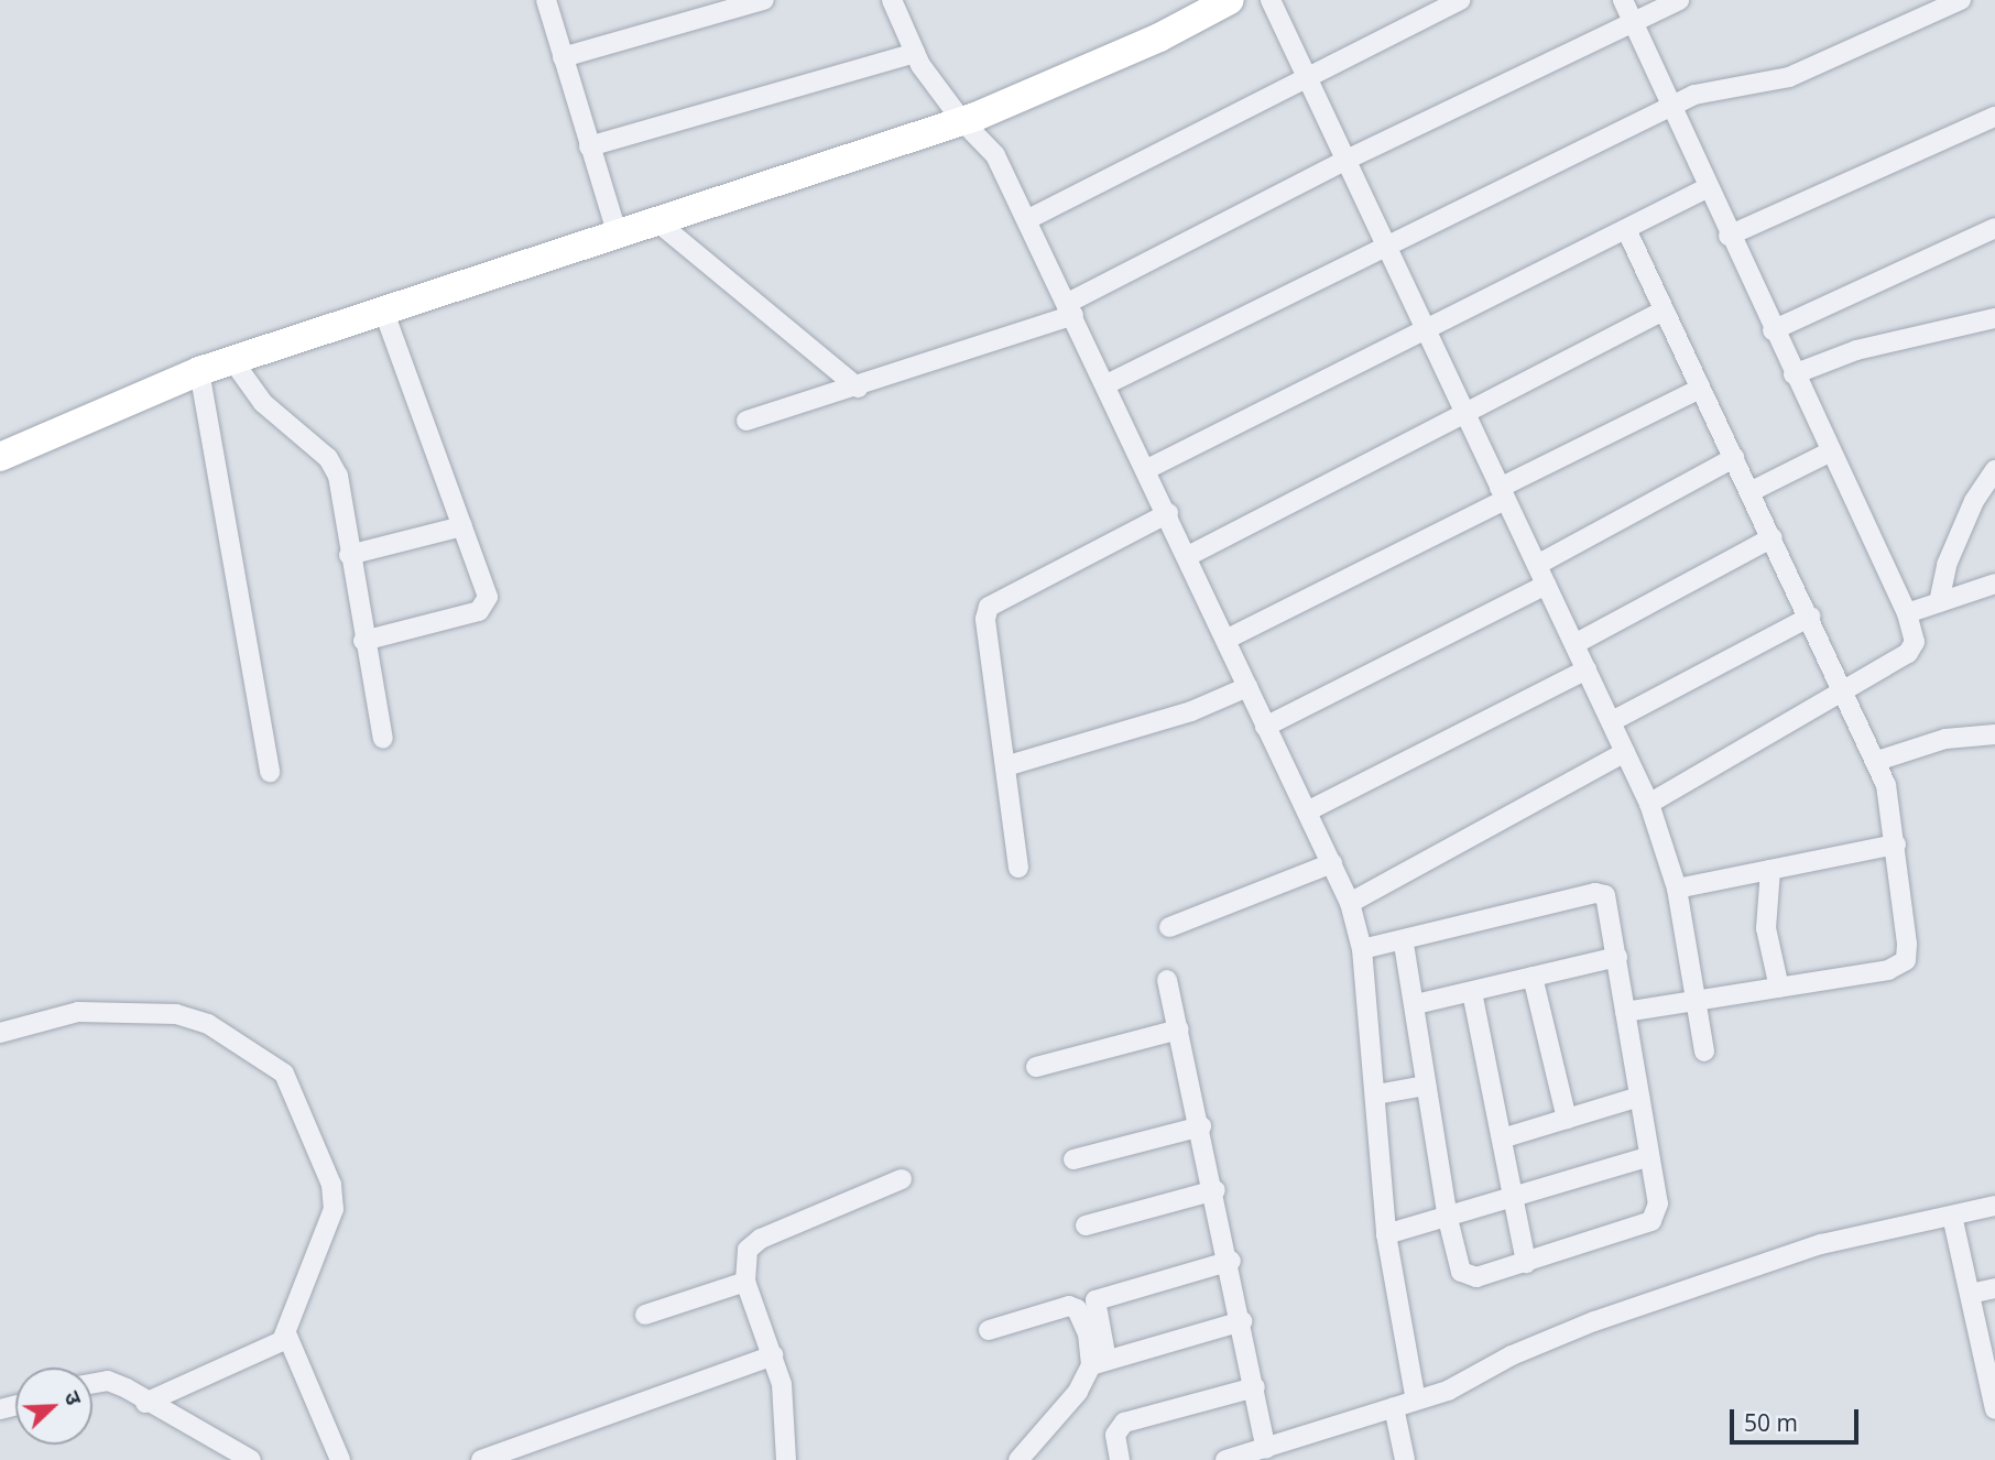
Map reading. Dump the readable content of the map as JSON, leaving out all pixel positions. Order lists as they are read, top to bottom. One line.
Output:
{"scale_bar":"50 m","north":"top right"}
